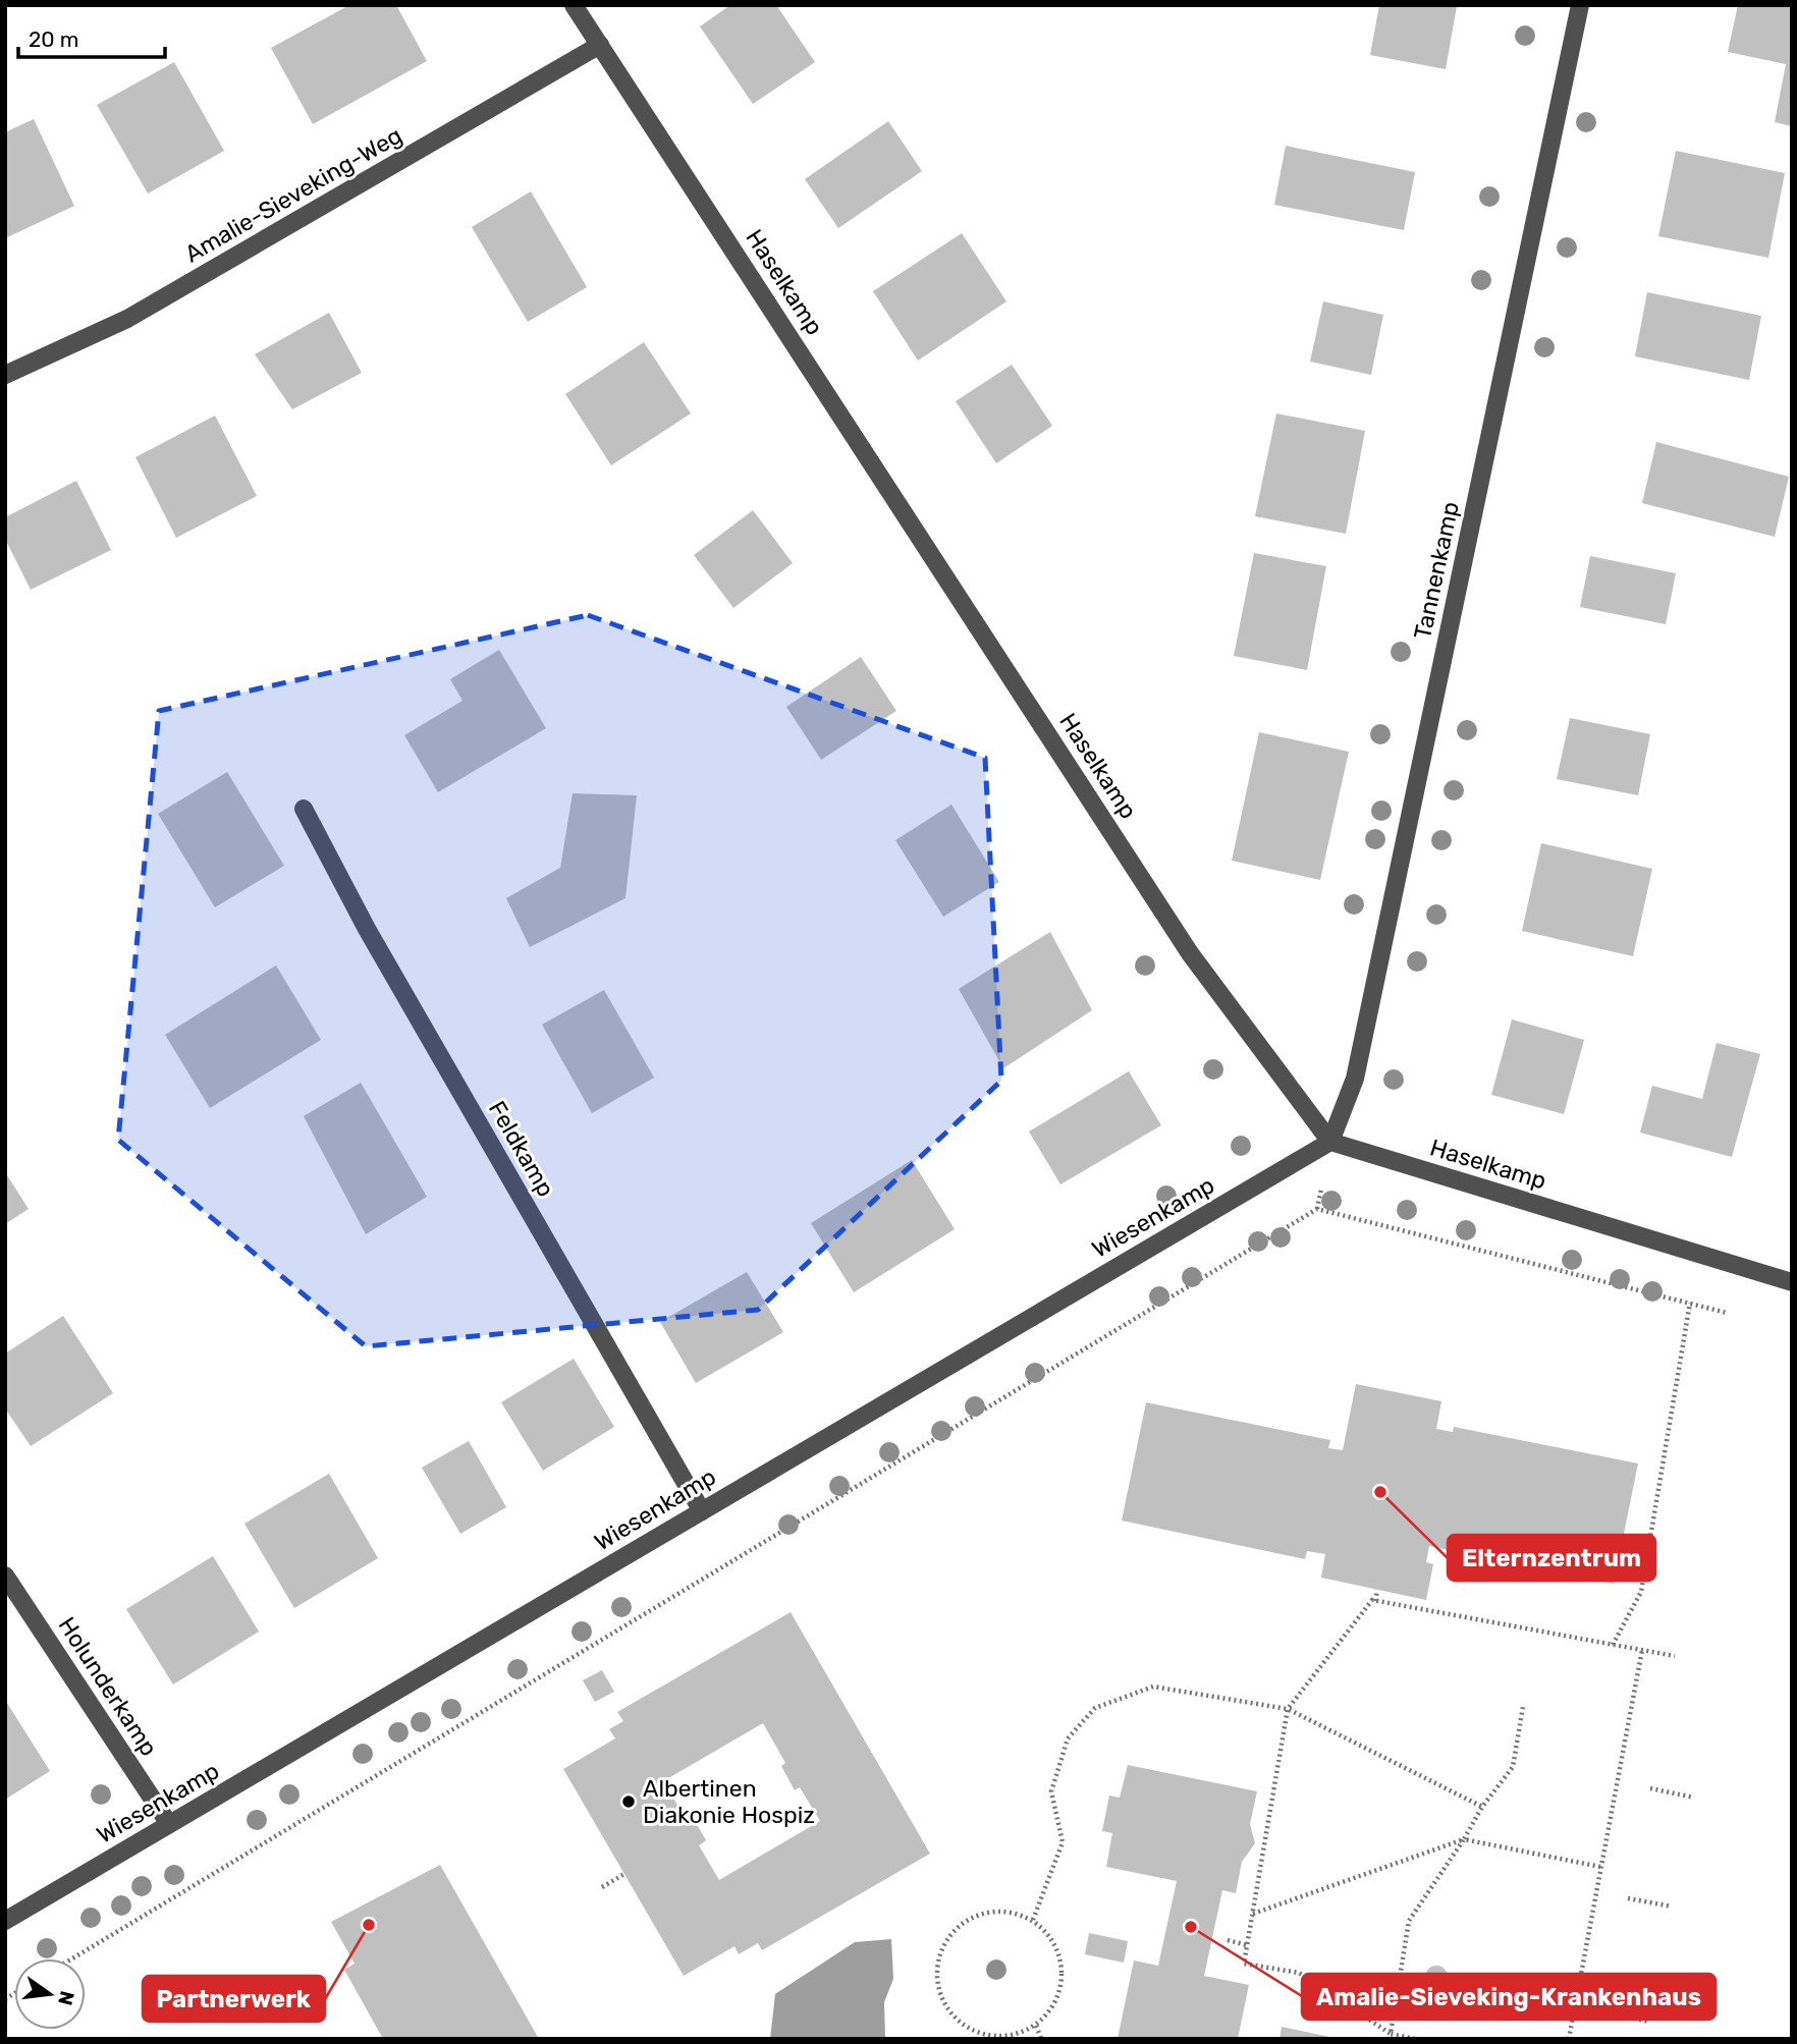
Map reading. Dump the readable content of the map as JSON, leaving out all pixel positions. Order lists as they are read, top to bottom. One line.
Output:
{"streets":{"street":["Amalie-Sieveking-Weg","Haselkamp","Tannenkamp","Feldkamp","Wiesenkamp","Holunderkamp"]},"crossings":[["Amalie-Sieveking-Weg","Haselkamp"],["Haselkamp","Tannenkamp"],["Haselkamp","Wiesenkamp"],["Tannenkamp","Wiesenkamp"],["Feldkamp","Wiesenkamp"],["Wiesenkamp","Holunderkamp"]],"places":["Elternzentrum","Albertinen Diakonie Hospiz","Partnerwerk","Amalie-Sieveking-Krankenhaus"],"scale_bar":"20 m","north":"right"}
